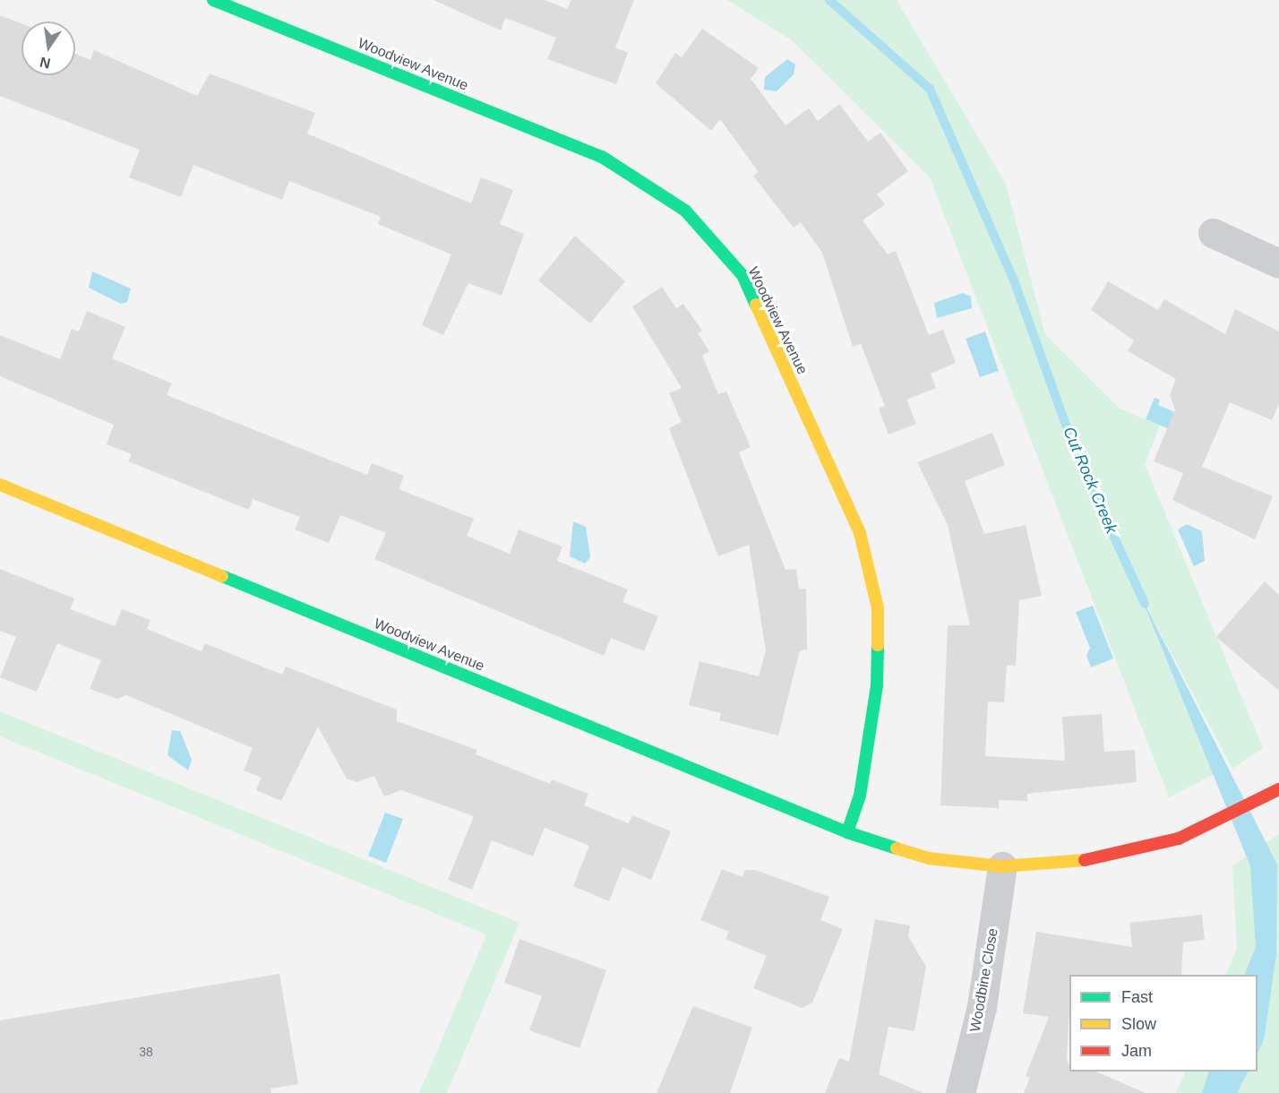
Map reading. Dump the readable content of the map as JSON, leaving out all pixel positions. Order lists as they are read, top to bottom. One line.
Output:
{"streets":{"street":["Woodview Avenue","Woodbine Close"]},"crossings":[["Woodview Avenue","Woodbine Close"]],"water":["Cut Rock Creek"],"house_numbers":["38"],"legend":["Fast","Slow","Jam"],"north":"bottom"}
